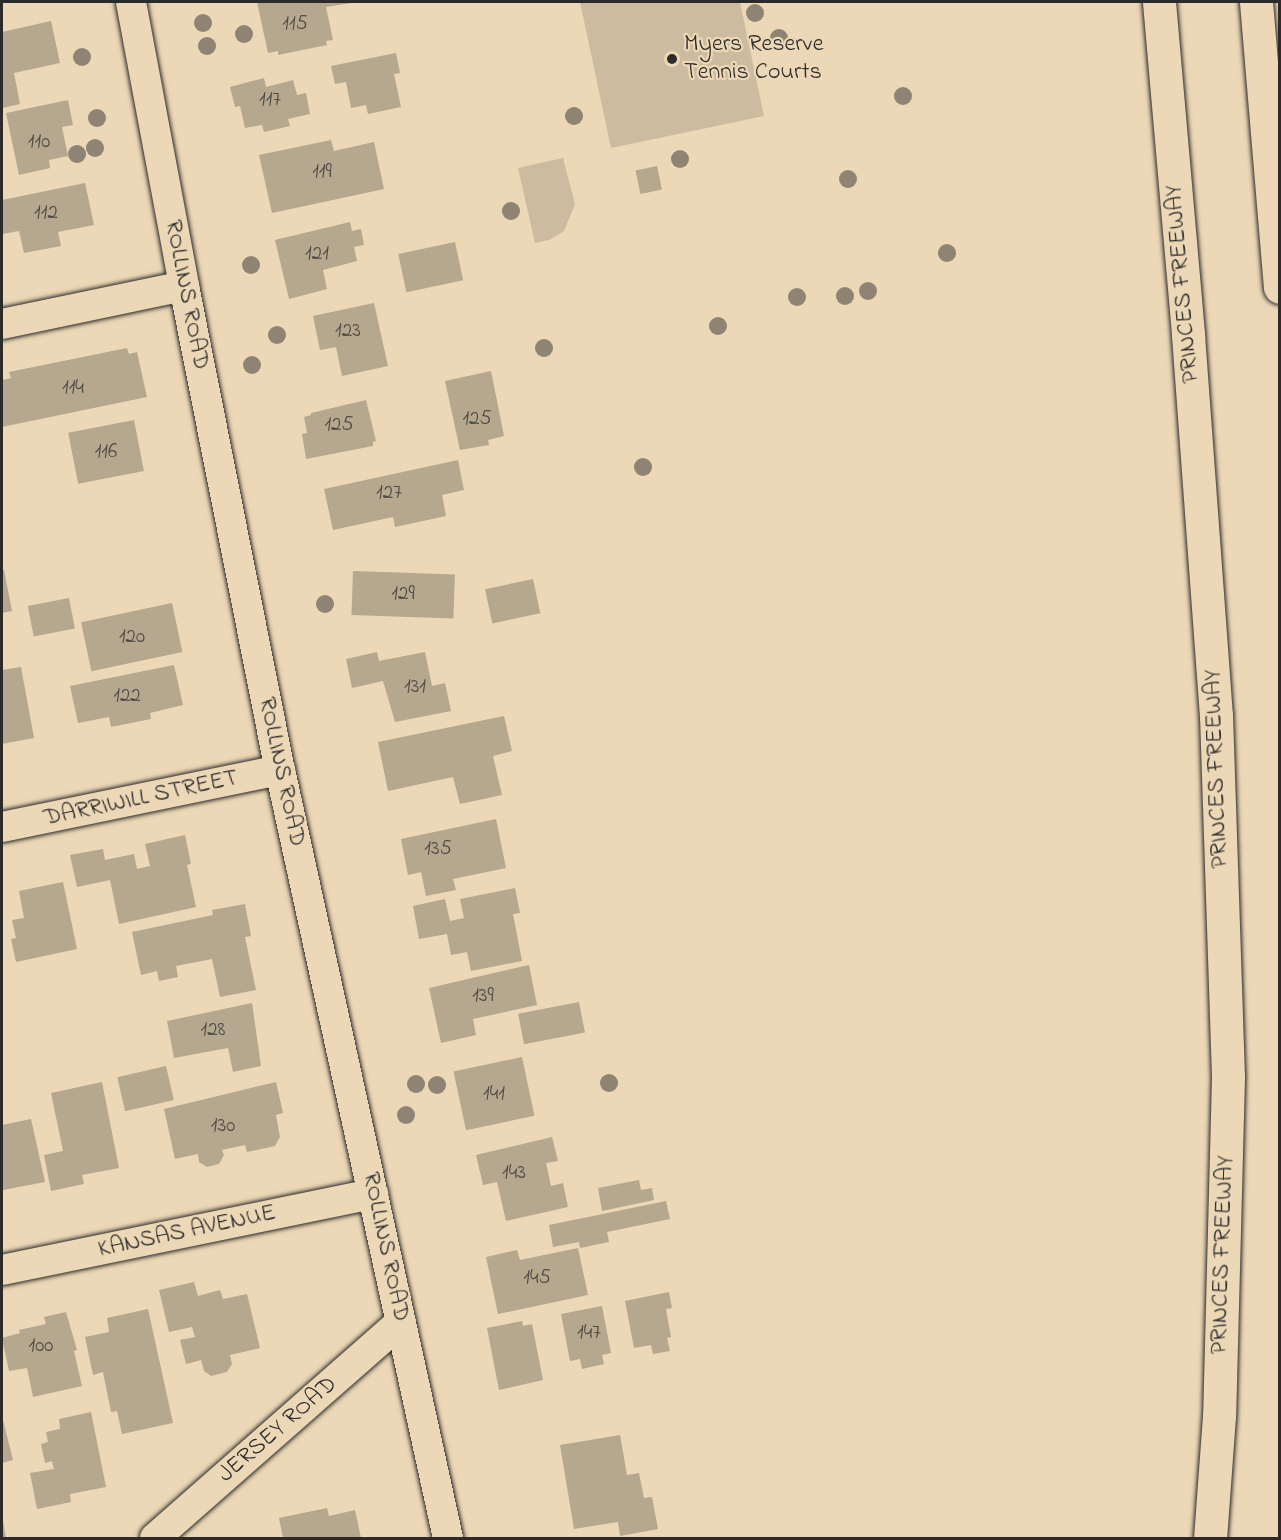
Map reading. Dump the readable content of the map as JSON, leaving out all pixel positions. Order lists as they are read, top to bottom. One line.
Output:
{"streets":{"highway":["PRINCES FREEWAY"],"street":["ROLLINS ROAD","DARRIWILL STREET","KANSAS AVENUE","JERSEY ROAD"]},"crossings":[["ROLLINS ROAD","DARRIWILL STREET"],["ROLLINS ROAD","KANSAS AVENUE"],["ROLLINS ROAD","JERSEY ROAD"]],"places":["Myers Reserve Tennis Courts"],"house_numbers":["115","117","110","119","112","121","123","114","125","125","116","127","129","120","131","122","135","139","128","141","130","143","145","147","100"]}
